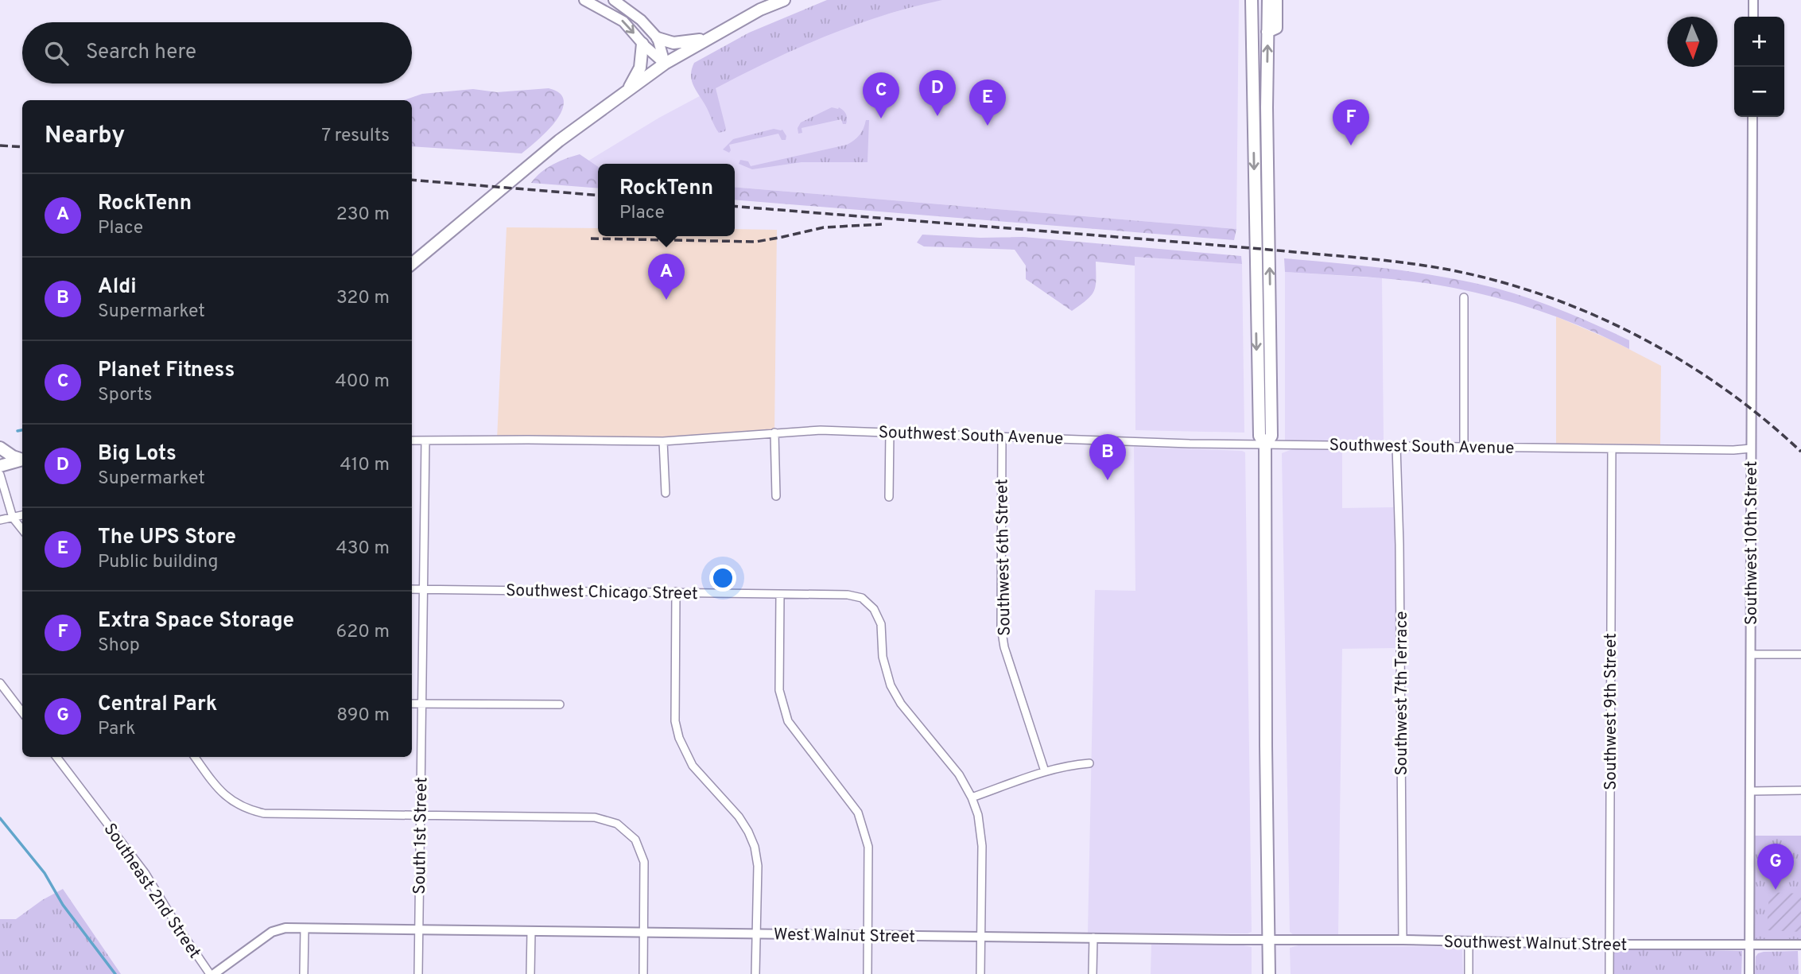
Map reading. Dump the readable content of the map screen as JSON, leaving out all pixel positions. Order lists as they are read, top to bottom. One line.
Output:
{"streets":{"street":["Southwest South Avenue","Southwest 10th Street","Southwest 6th Street","Southwest Chicago Street","Southwest 7th Terrace","Southwest 9th Street","South 1st Street","Southeast 2nd Street","West Walnut Street","Southwest Walnut Street"]},"crossings":[["Southwest South Avenue","Southwest 10th Street"],["Southwest South Avenue","Southwest 6th Street"],["Southwest South Avenue","Southwest 7th Terrace"],["Southwest South Avenue","Southwest 9th Street"],["Southwest South Avenue","South 1st Street"],["Southwest 10th Street","Southwest Walnut Street"],["Southwest Chicago Street","South 1st Street"],["Southwest 7th Terrace","Southwest Walnut Street"],["Southwest 9th Street","Southwest Walnut Street"],["South 1st Street","West Walnut Street"],["Southeast 2nd Street","West Walnut Street"],["West Walnut Street","Southwest Walnut Street"]],"north":"bottom","page":{"map_buttons":["+","−"],"search":"Search here","pins":["D","C","E","F","A","B","G"],"heading":["Nearby","7 results"],"popup":["RockTenn","Place"],"list":[{"mark":"A","name":"RockTenn","note":"Place","value":"230 m"},{"mark":"B","name":"Aldi","note":"Supermarket","value":"320 m"},{"mark":"C","name":"Planet Fitness","note":"Sports","value":"400 m"},{"mark":"D","name":"Big Lots","note":"Supermarket","value":"410 m"},{"mark":"E","name":"The UPS Store","note":"Public building","value":"430 m"},{"mark":"F","name":"Extra Space Storage","note":"Shop","value":"620 m"},{"mark":"G","name":"Central Park","note":"Park","value":"890 m"}]}}
